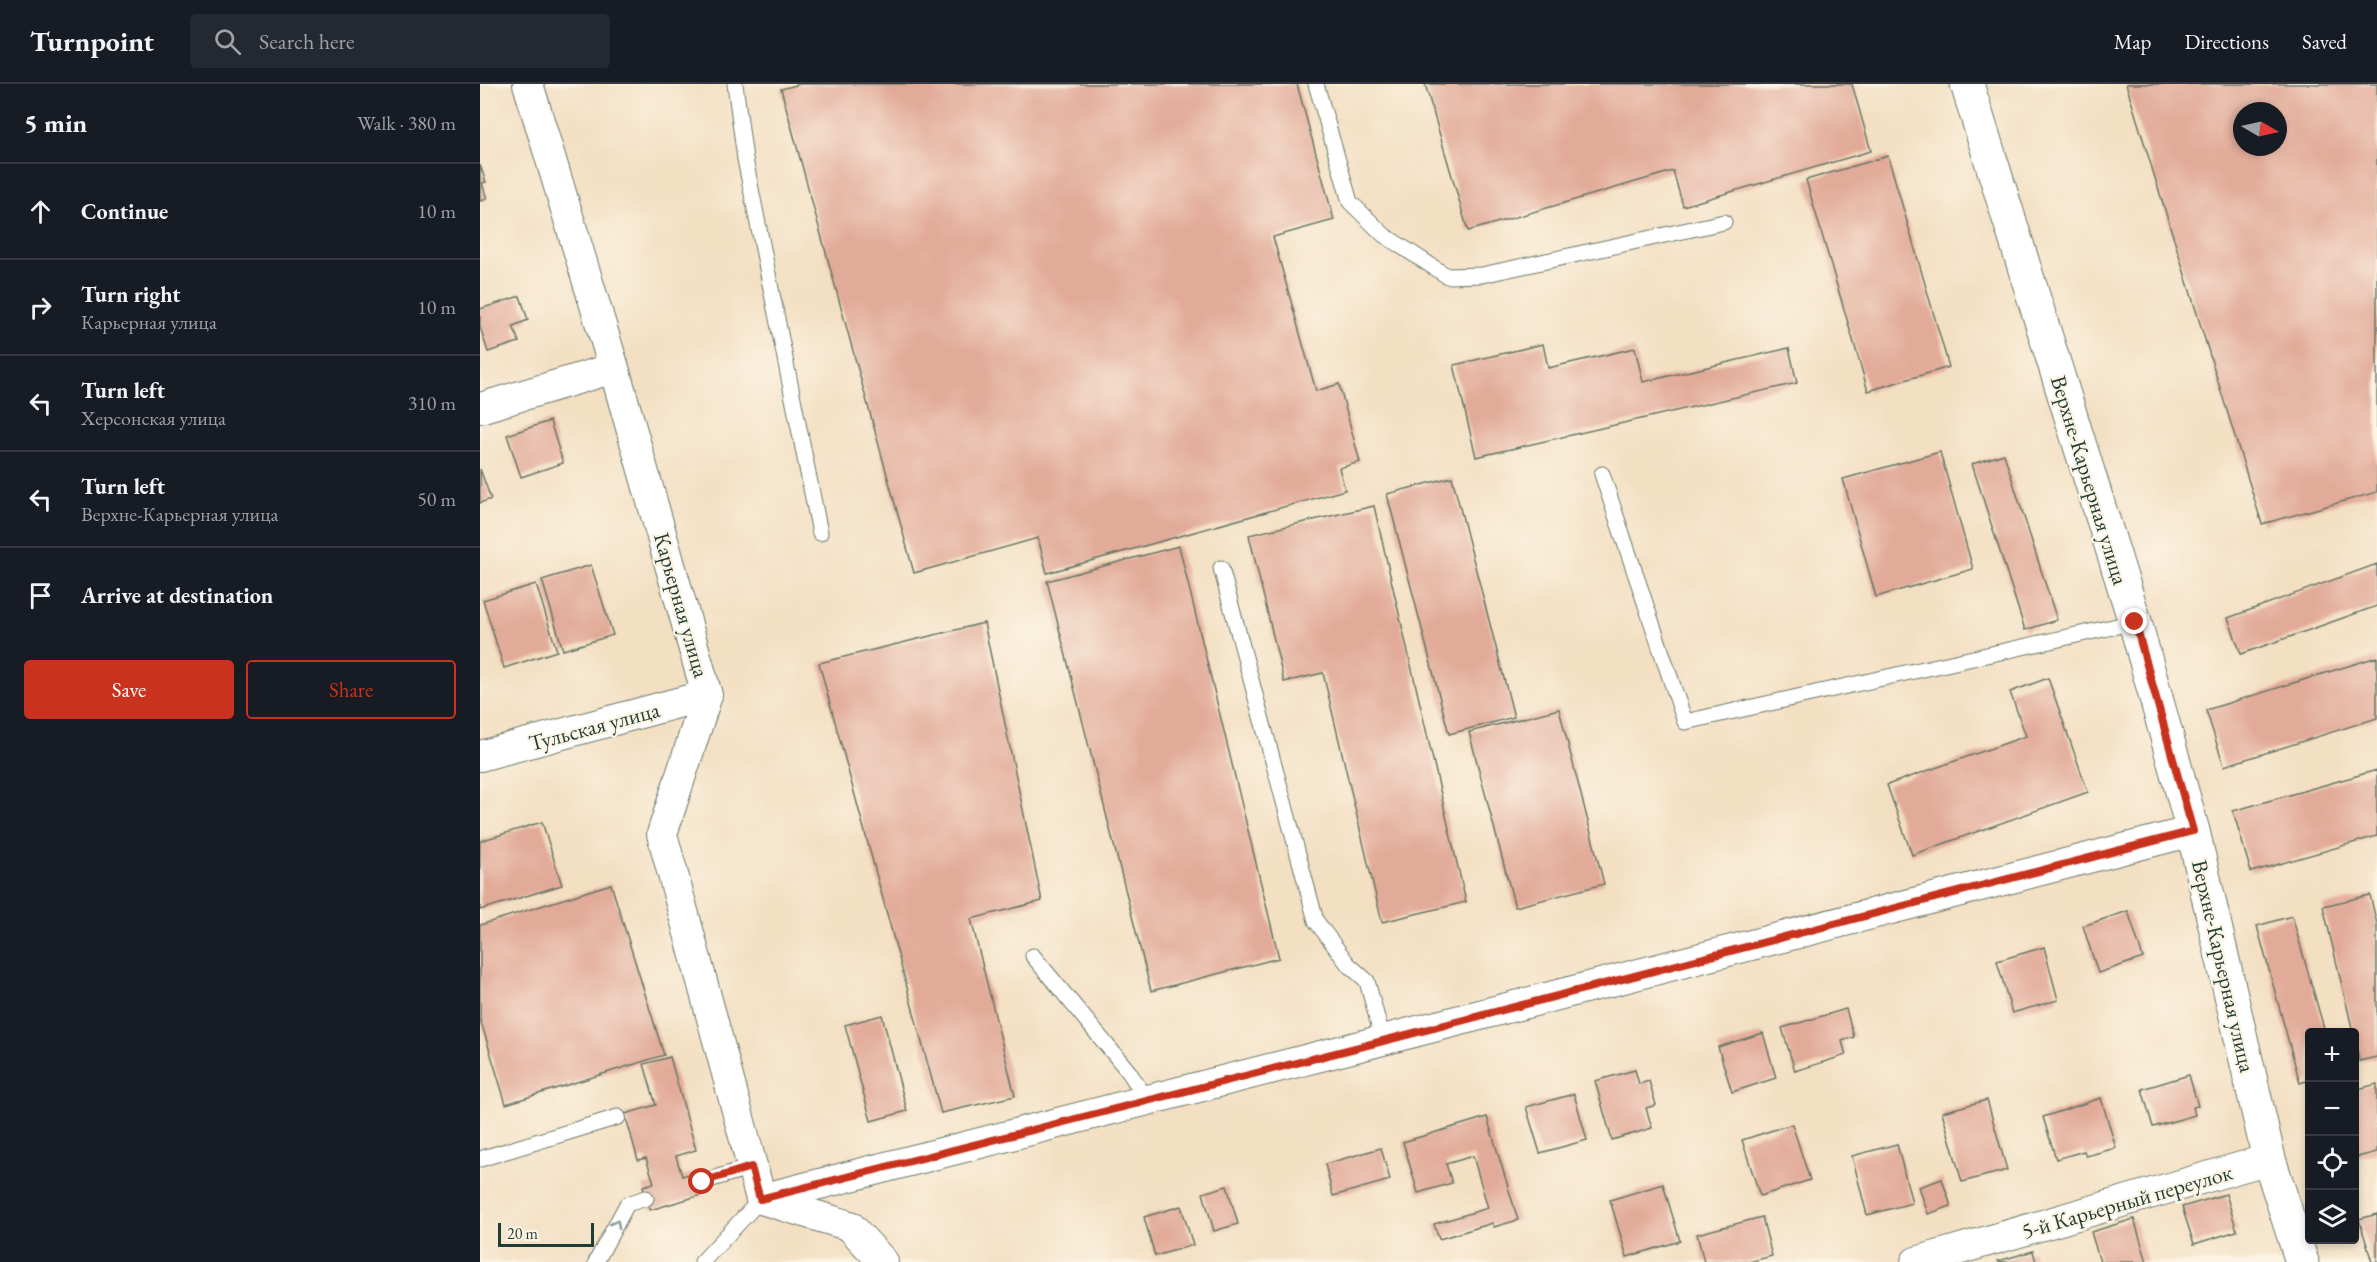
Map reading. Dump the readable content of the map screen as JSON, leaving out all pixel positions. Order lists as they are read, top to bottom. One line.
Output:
{"streets":{"street":["Верхне-Карьерная улица","Карьерная улица","Тульская улица","5-й Карьерный переулок"]},"crossings":[["Верхне-Карьерная улица","5-й Карьерный переулок"],["Карьерная улица","Тульская улица"]],"scale_bar":"20 m","north":"right","page":{"header":"Turnpoint","search":"Search here","nav":["Map","Directions","Saved"],"heading":["5 min","Walk · 380 m"],"list":[["Continue","10 m"],["Turn right","Карьерная улица","10 m"],["Turn left","Херсонская улица","310 m"],["Turn left","Верхне-Карьерная улица","50 m"],"Arrive at destination"],"buttons":["Save","Share"],"map_buttons":["+","−"],"scale":"20 m"}}
